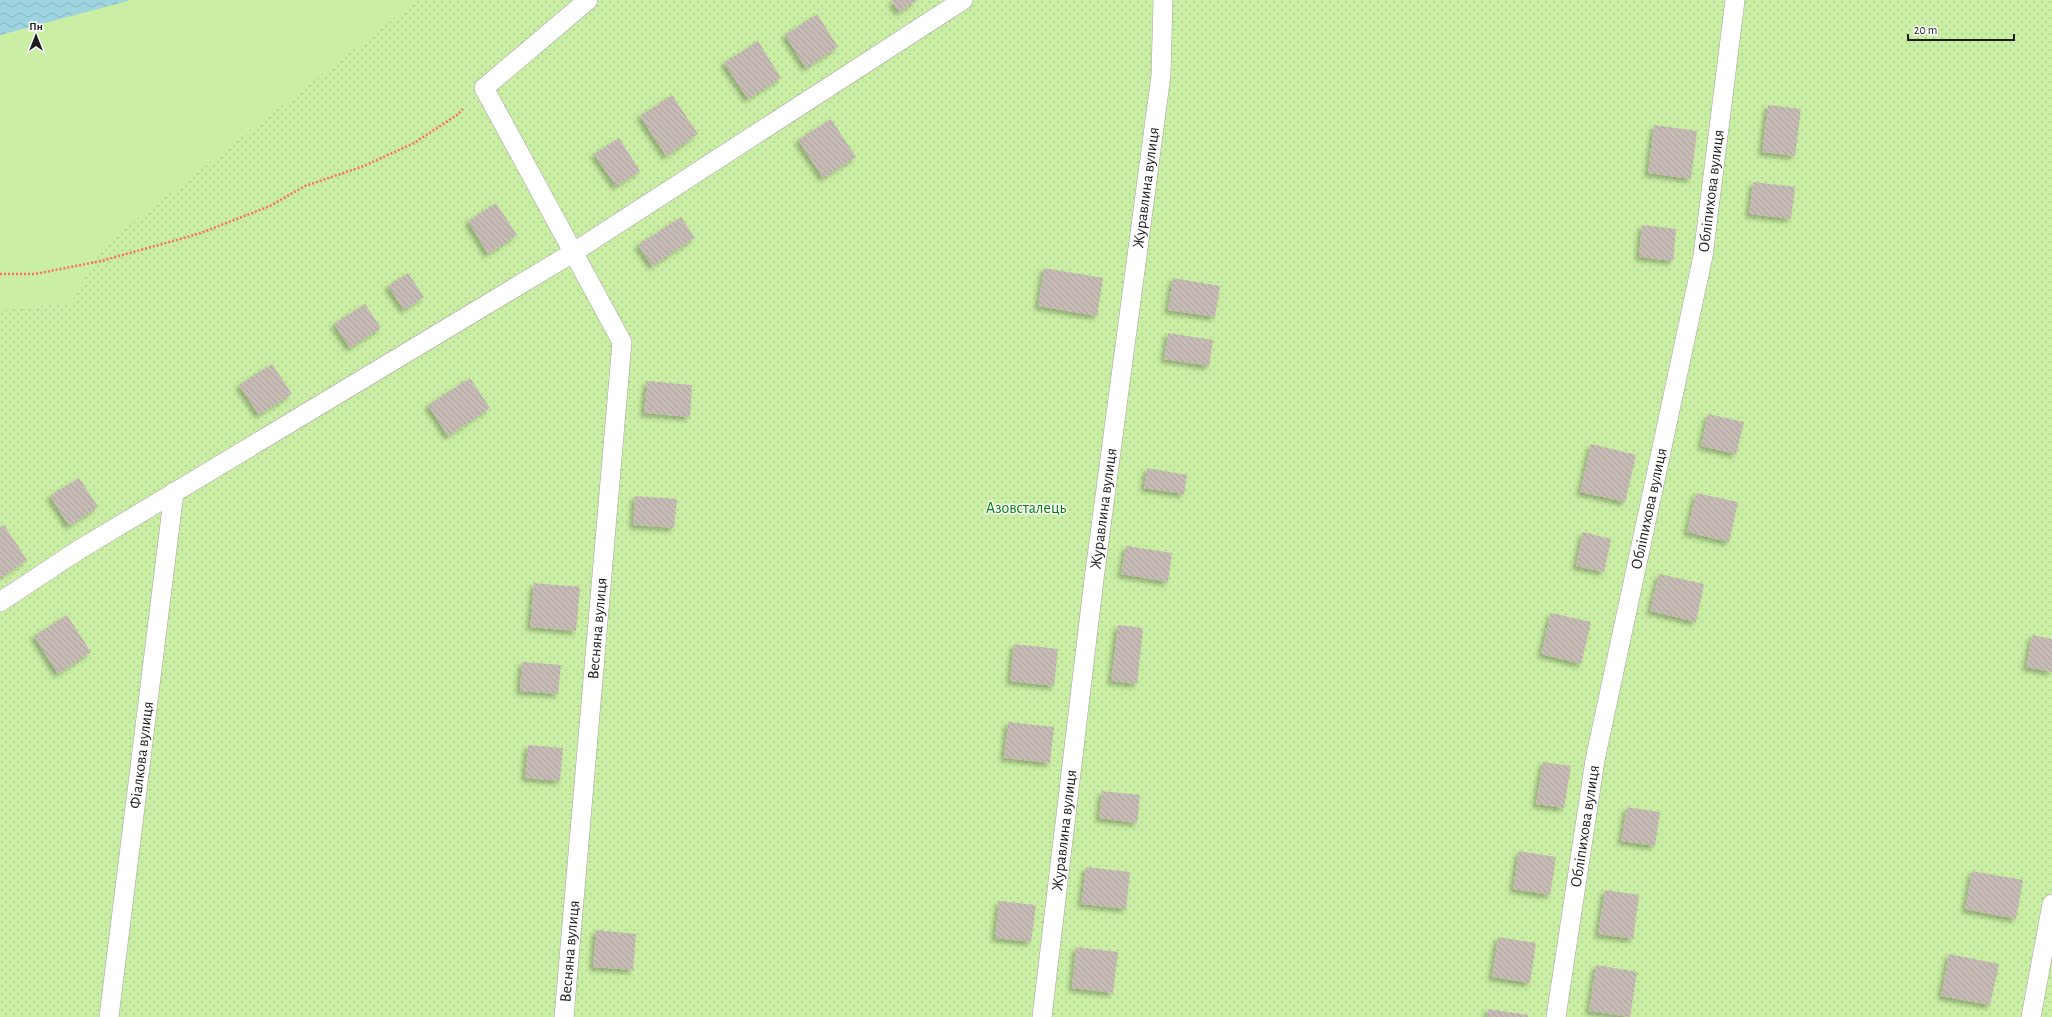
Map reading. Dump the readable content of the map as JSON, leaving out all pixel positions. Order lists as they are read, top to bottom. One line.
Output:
{"streets":{"lane":["Журавлина вулиця","Обліпихова вулиця","Весняна вулиця","Фіалкова вулиця"]},"parks":["Азовсталець"],"scale_bar":"20 m","north":"top"}
